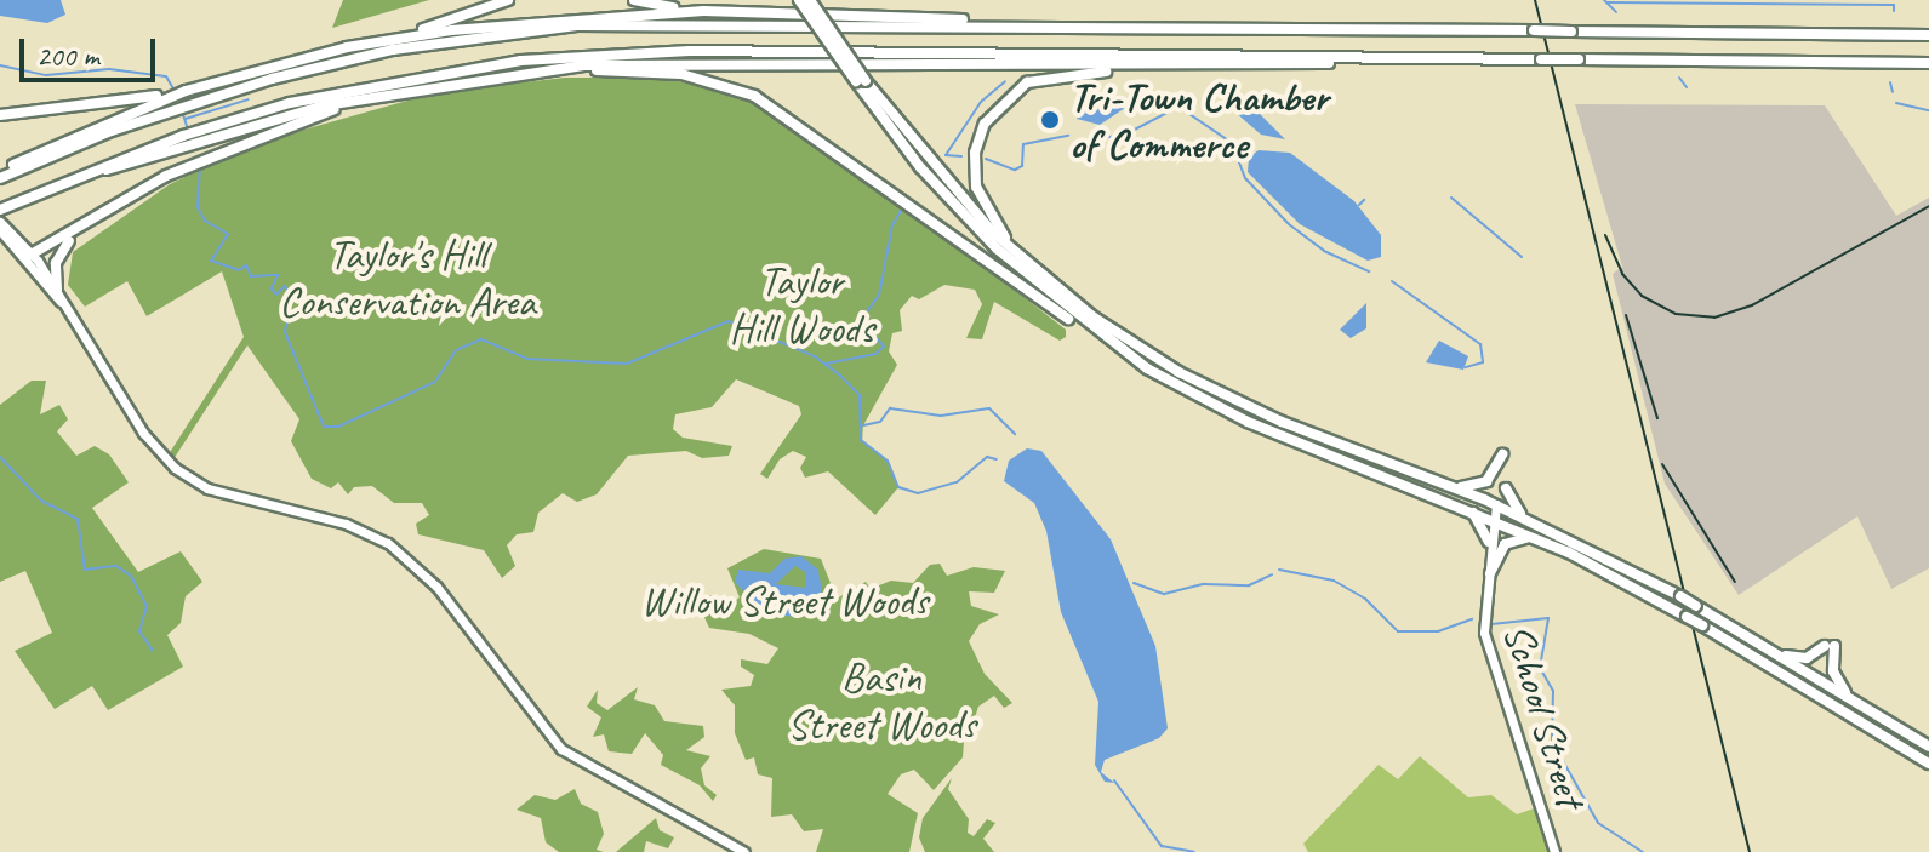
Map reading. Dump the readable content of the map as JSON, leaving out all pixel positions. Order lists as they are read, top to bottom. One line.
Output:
{"streets":{"main road":["School Street"]},"parks":["Taylor's Hill Conservation Area","Taylor Hill Woods","Willow Street Woods","Basin Street Woods"],"places":["Tri-Town Chamber of Commerce"],"scale_bar":"200 m"}
